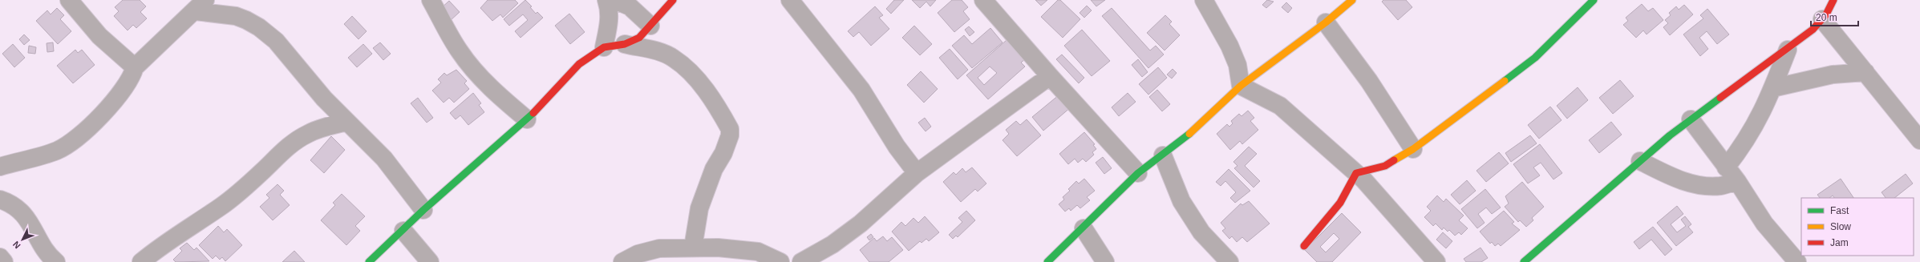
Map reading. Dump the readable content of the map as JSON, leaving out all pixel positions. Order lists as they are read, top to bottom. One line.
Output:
{"legend":["Fast","Slow","Jam"],"scale_bar":"20 m","north":"bottom left"}
